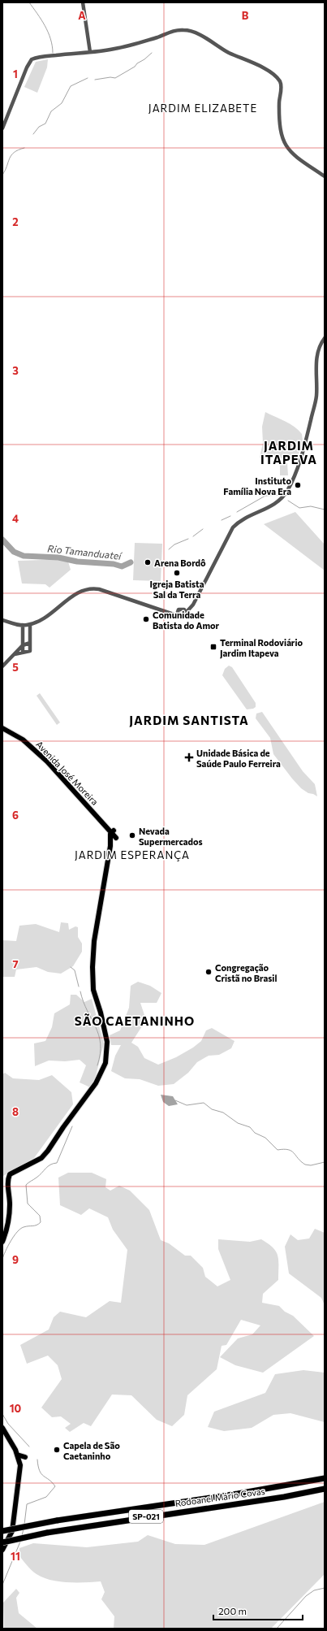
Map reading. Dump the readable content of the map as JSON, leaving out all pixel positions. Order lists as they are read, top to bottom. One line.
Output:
{"streets":{"highway":["Rodoanel Mário Covas","SP-021"],"main road":["Avenida José Moreira"]},"districts":["JARDIM ELIZABETE","JARDIM ITAPEVA","JARDIM SANTISTA","JARDIM ESPERANÇA","SÃO CAETANINHO"],"water":["Rio Tamanduateí"],"places":{"other":["Instituto Família Nova Era","Arena Bordô","Igreja Batista Sal da Terra","Comunidade Batista do Amor","Nevada Supermercados","Congregação Cristã no Brasil","Capela de São Caetaninho"],"transit":["Terminal Rodoviário Jardim Itapeva"],"health":["Unidade Básica de Saúde Paulo Ferreira"]},"scale_bar":"200 m","grid":{"columns":["A","B"],"rows":["1","2","3","4","5","6","7","8","9","10","11"]}}
